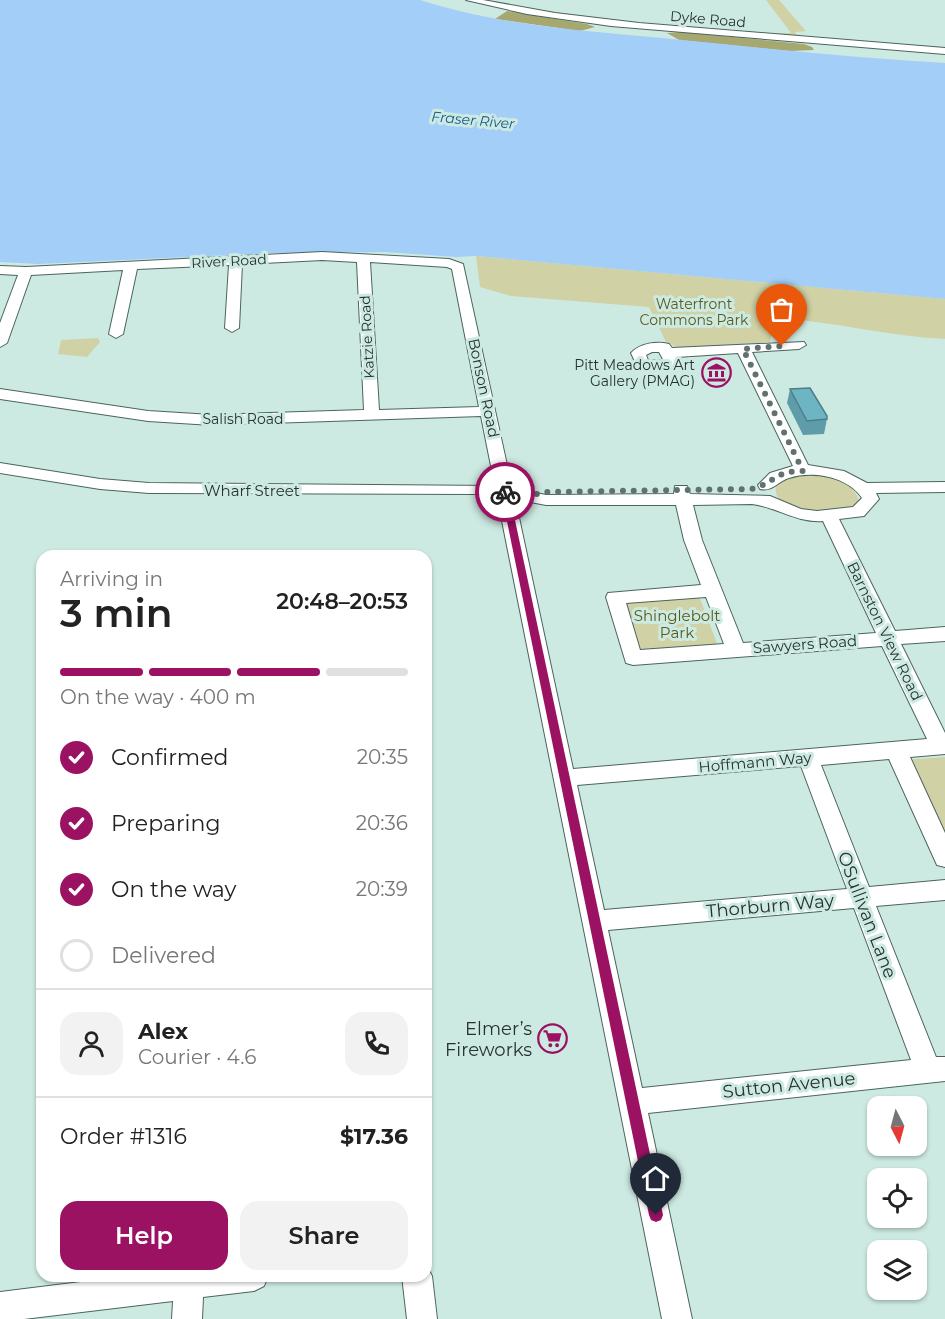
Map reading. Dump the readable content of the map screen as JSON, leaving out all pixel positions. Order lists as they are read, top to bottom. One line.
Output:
{"streets":{"street":["Dyke Road","River Road","Katzie Road","Bonson Road","Salish Road","Wharf Street","Barnston View Road","Sawyers Road","Hoffmann Way","Thorburn Way","OSullivan Lane","Sutton Avenue"]},"crossings":[["River Road","Katzie Road"],["River Road","Bonson Road"],["Katzie Road","Salish Road"],["Bonson Road","Salish Road"],["Bonson Road","Wharf Street"],["Bonson Road","Hoffmann Way"],["Bonson Road","Thorburn Way"],["Bonson Road","Sutton Avenue"],["Barnston View Road","Sawyers Road"],["Barnston View Road","Hoffmann Way"],["Hoffmann Way","OSullivan Lane"],["Thorburn Way","OSullivan Lane"],["OSullivan Lane","Sutton Avenue"]],"water":["Fraser River"],"parks":["Waterfront Commons Park","Shinglebolt Park"],"places":{"museum":["Pitt Meadows Art Gallery (PMAG)"],"supermarket":["Elmer’s Fireworks"]},"north":"bottom","page":{"heading":["3 min","Arriving in","20:48–20:53"],"panel":["Alex","Courier · 4.6","Order #1316","$17.36"],"bar":"On the way · 400 m","list":[["Confirmed","20:35"],["Preparing","20:36"],["On the way","20:39"],"Delivered"],"buttons":["Help","Share"]}}
